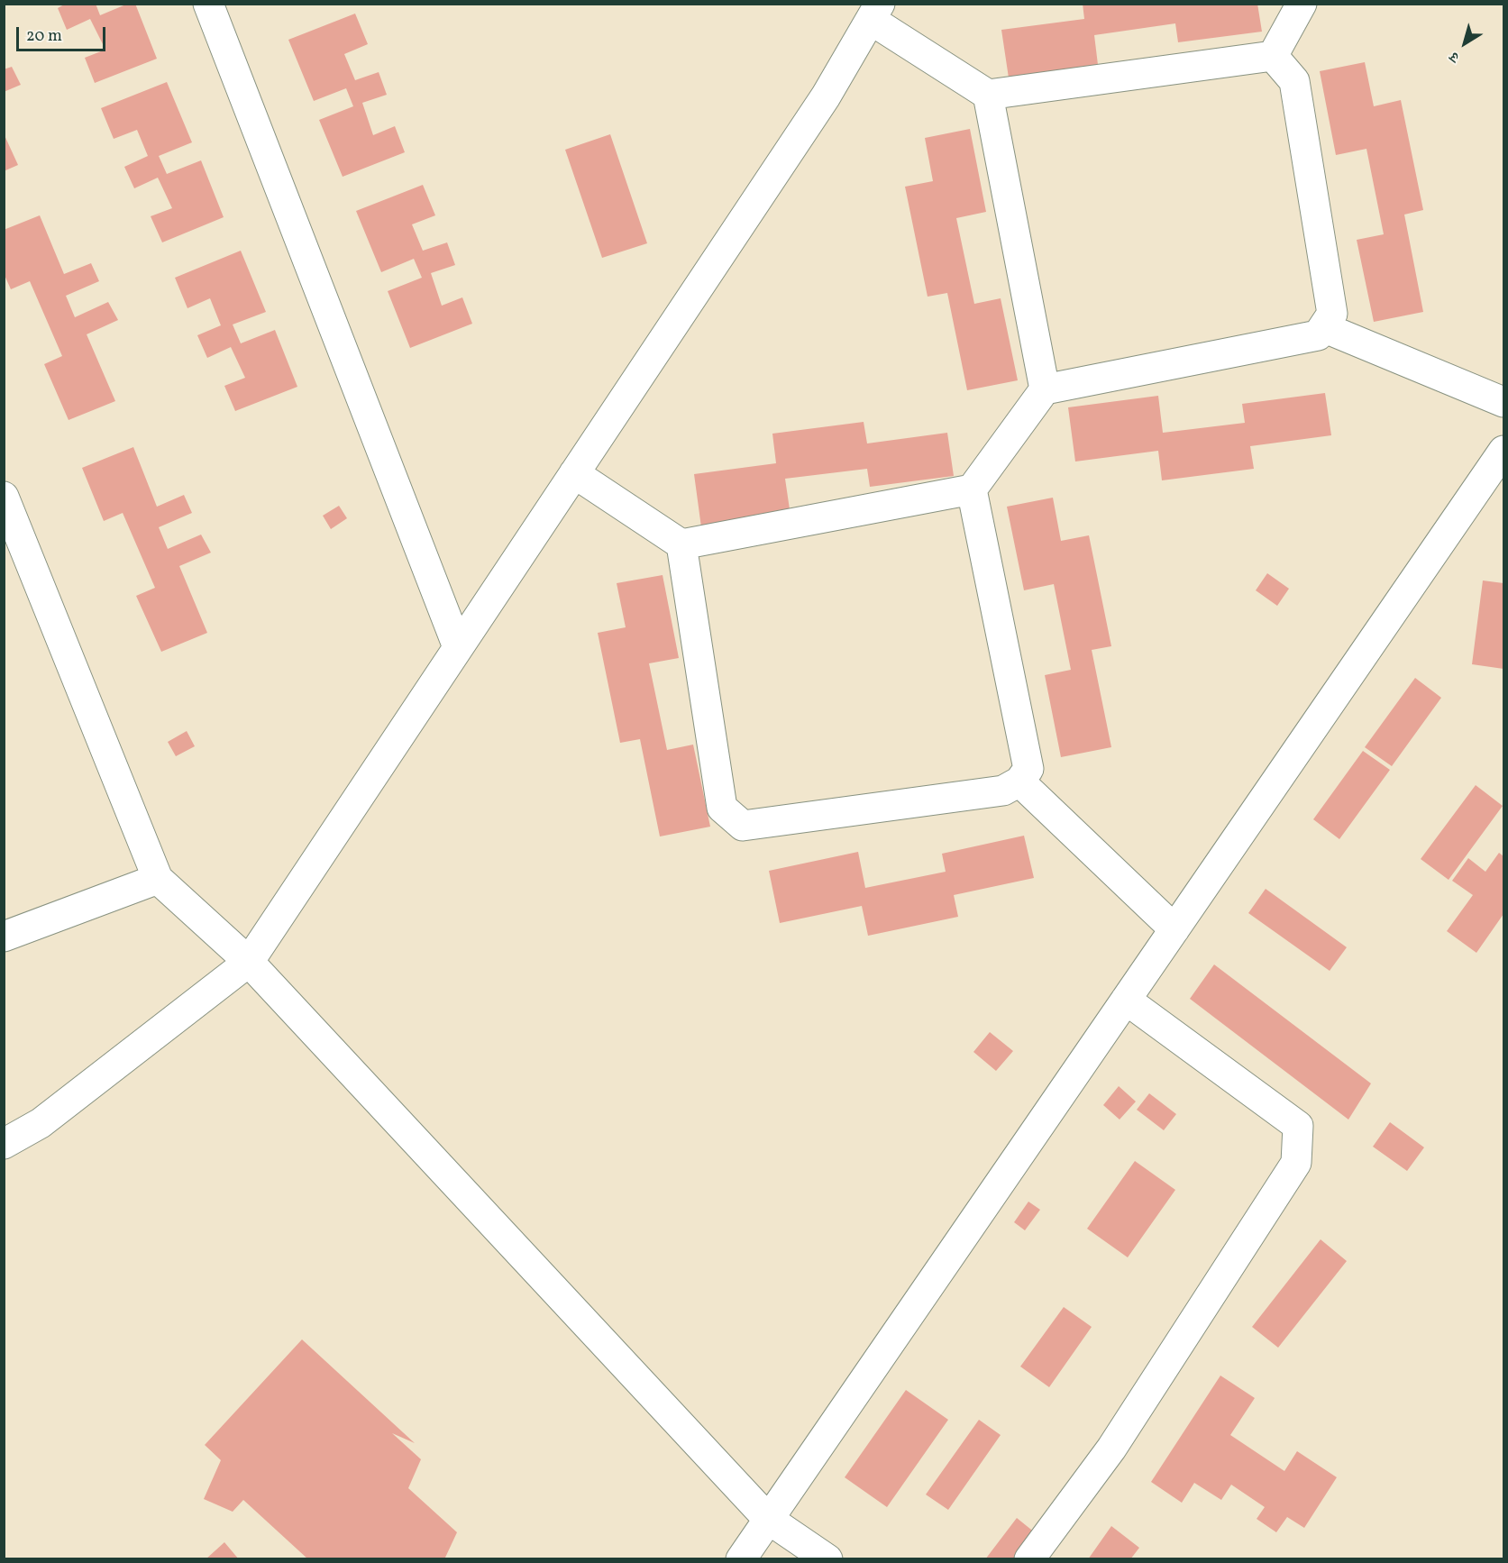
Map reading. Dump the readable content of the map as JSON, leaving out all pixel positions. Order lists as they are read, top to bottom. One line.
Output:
{"scale_bar":"20 m","north":"bottom left"}
